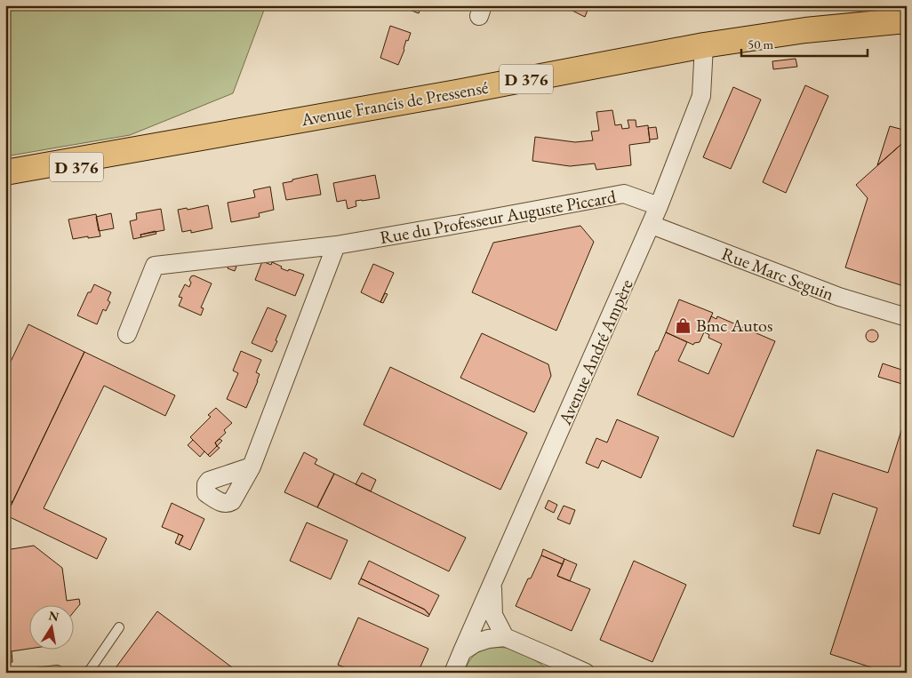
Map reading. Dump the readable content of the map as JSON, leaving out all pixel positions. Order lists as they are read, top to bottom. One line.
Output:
{"streets":{"main road":["D 376","Avenue Francis de Pressensé"],"street":["Rue du Professeur Auguste Piccard","Rue Marc Seguin","Avenue André Ampère"]},"crossings":[["Avenue Francis de Pressensé","Avenue André Ampère"],["Rue du Professeur Auguste Piccard","Avenue André Ampère"],["Rue Marc Seguin","Avenue André Ampère"]],"places":{"shop":["Bmc Autos"]},"scale_bar":"50 m","north":"top"}
